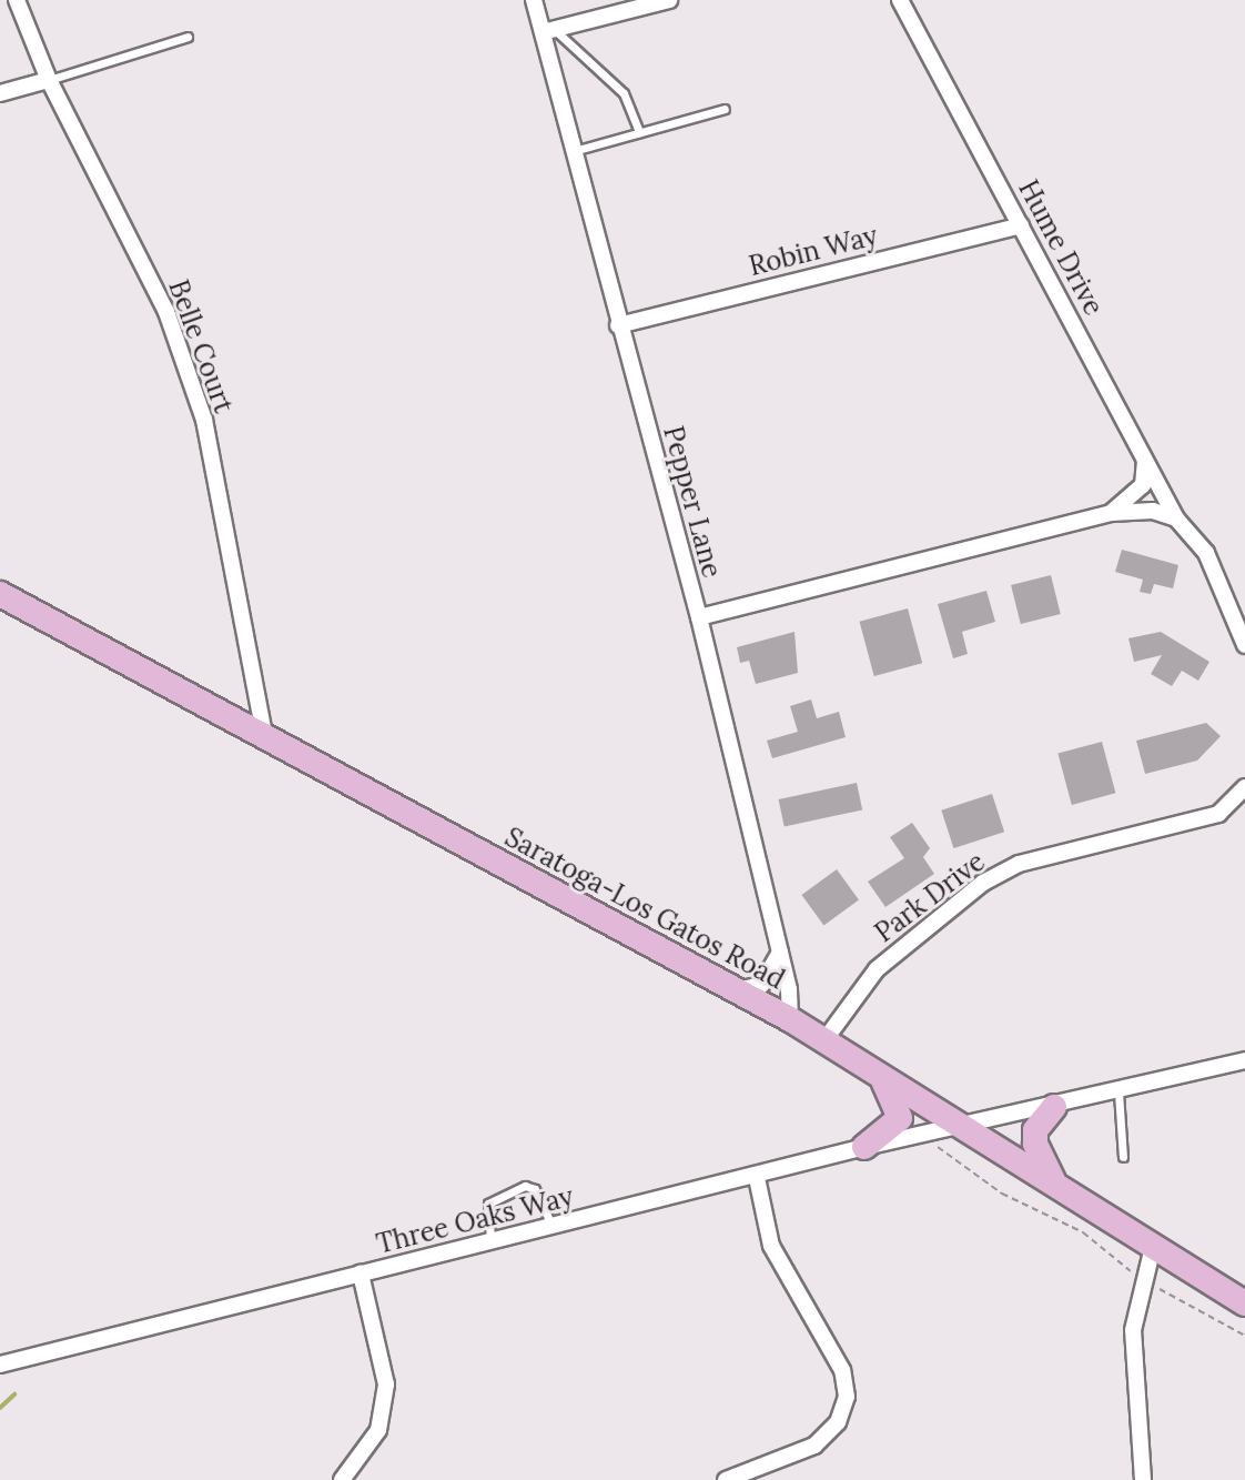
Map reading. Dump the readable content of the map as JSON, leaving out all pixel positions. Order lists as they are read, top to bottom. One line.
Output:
{"streets":{"main road":["Saratoga-Los Gatos Road"],"street":["Hume Drive","Robin Way","Belle Court","Pepper Lane","Park Drive","Three Oaks Way"]},"crossings":[["Hume Drive","Robin Way"],["Robin Way","Pepper Lane"],["Belle Court","Saratoga-Los Gatos Road"],["Pepper Lane","Saratoga-Los Gatos Road"],["Park Drive","Saratoga-Los Gatos Road"],["Saratoga-Los Gatos Road","Three Oaks Way"]]}
